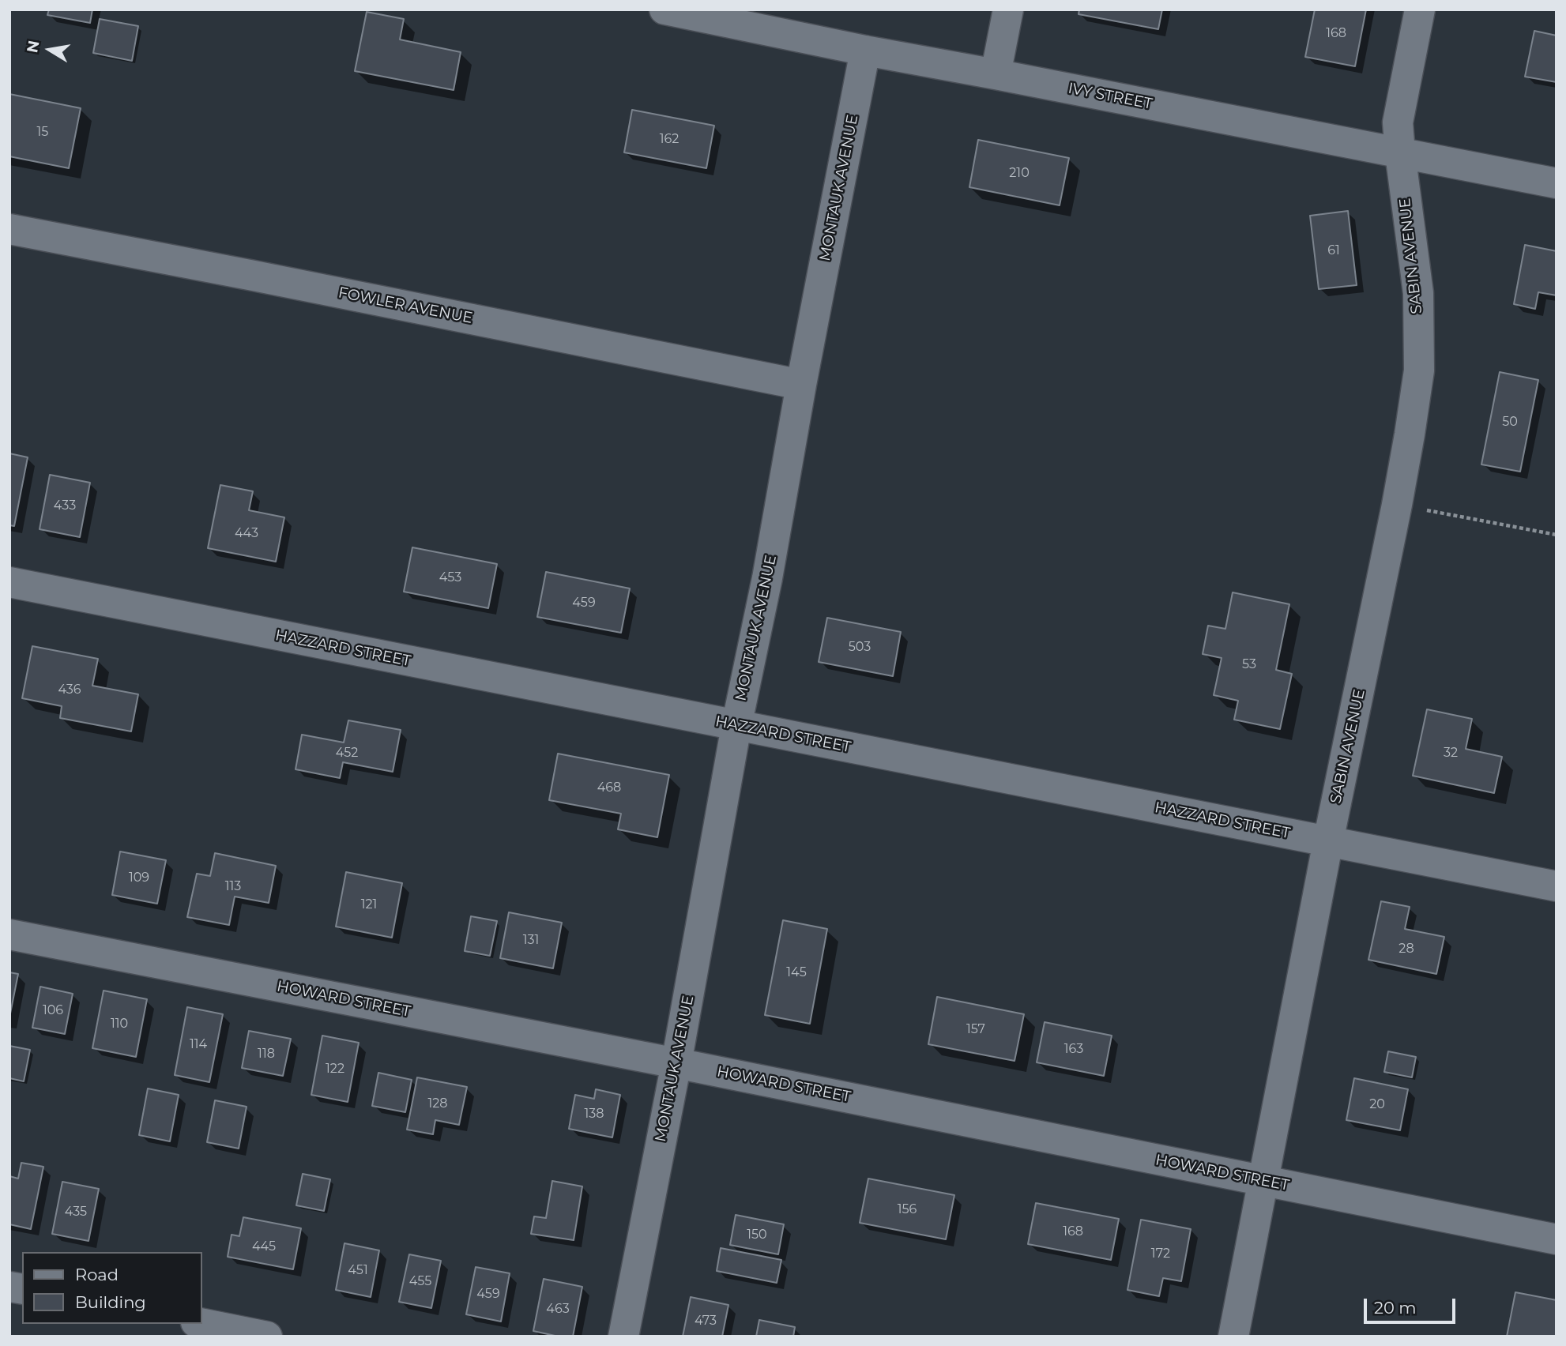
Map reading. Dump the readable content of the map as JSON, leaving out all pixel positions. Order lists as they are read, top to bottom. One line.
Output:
{"streets":{"street":["IVY STREET","MONTAUK AVENUE","SABIN AVENUE","FOWLER AVENUE","HAZZARD STREET","HOWARD STREET"]},"crossings":[["IVY STREET","MONTAUK AVENUE"],["IVY STREET","SABIN AVENUE"],["MONTAUK AVENUE","FOWLER AVENUE"],["MONTAUK AVENUE","HAZZARD STREET"],["MONTAUK AVENUE","HOWARD STREET"],["SABIN AVENUE","HAZZARD STREET"],["SABIN AVENUE","HOWARD STREET"]],"house_numbers":["168","15","162","210","61","50","433","443","453","459","503","53","436","452","32","468","109","113","121","131","28","145","106","110","157","114","163","118","122","128","20","138","156","435","168","150","445","172","451","455","459","463","473"],"legend":["Road","Building"],"scale_bar":"20 m","north":"left"}
